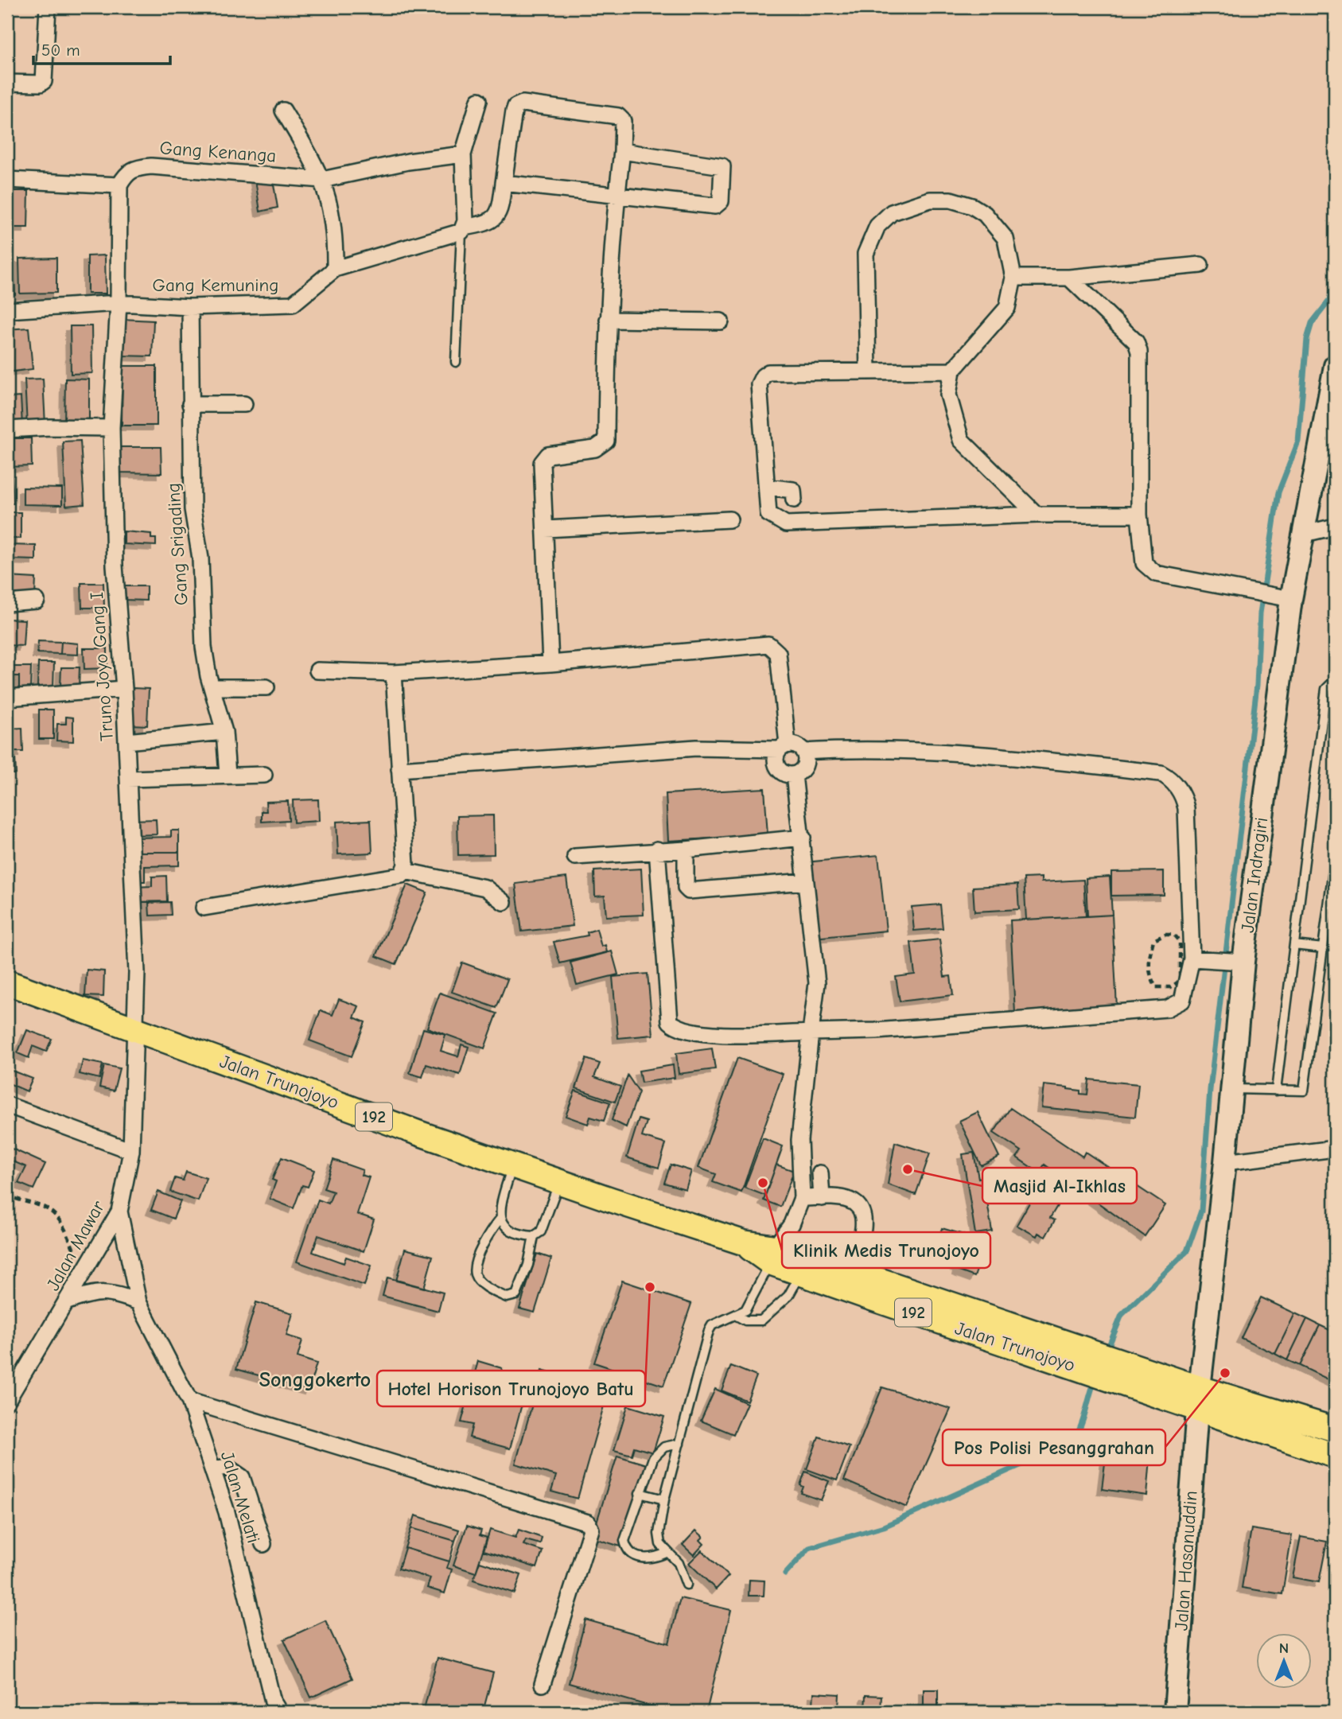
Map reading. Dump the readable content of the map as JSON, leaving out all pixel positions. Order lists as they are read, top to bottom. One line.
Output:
{"streets":{"main road":["Jalan Trunojoyo","192"],"street":["Gang Kenanga","Gang Kemuning","Gang Srigading","Truno Joyo Gang I","Jalan Indragiri","Jalan Mawar","Jalan Melati","Jalan Hasanuddin"]},"crossings":[["Gang Kenanga","Truno Joyo Gang I"],["Gang Kemuning","Gang Srigading"],["Gang Kemuning","Truno Joyo Gang I"],["Truno Joyo Gang I","Jalan Trunojoyo"],["Truno Joyo Gang I","Jalan Mawar"],["Jalan Indragiri","Jalan Trunojoyo"],["Jalan Indragiri","192"],["Jalan Indragiri","Jalan Hasanuddin"],["Jalan Trunojoyo","192"],["Jalan Trunojoyo","Jalan Mawar"],["Jalan Trunojoyo","Jalan Hasanuddin"],["192","Jalan Hasanuddin"],["Jalan Mawar","Jalan Melati"]],"districts":["Songgokerto"],"places":["Masjid Al-Ikhlas","Klinik Medis Trunojoyo","Hotel Horison Trunojoyo Batu","Pos Polisi Pesanggrahan"],"scale_bar":"50 m","north":"top"}
